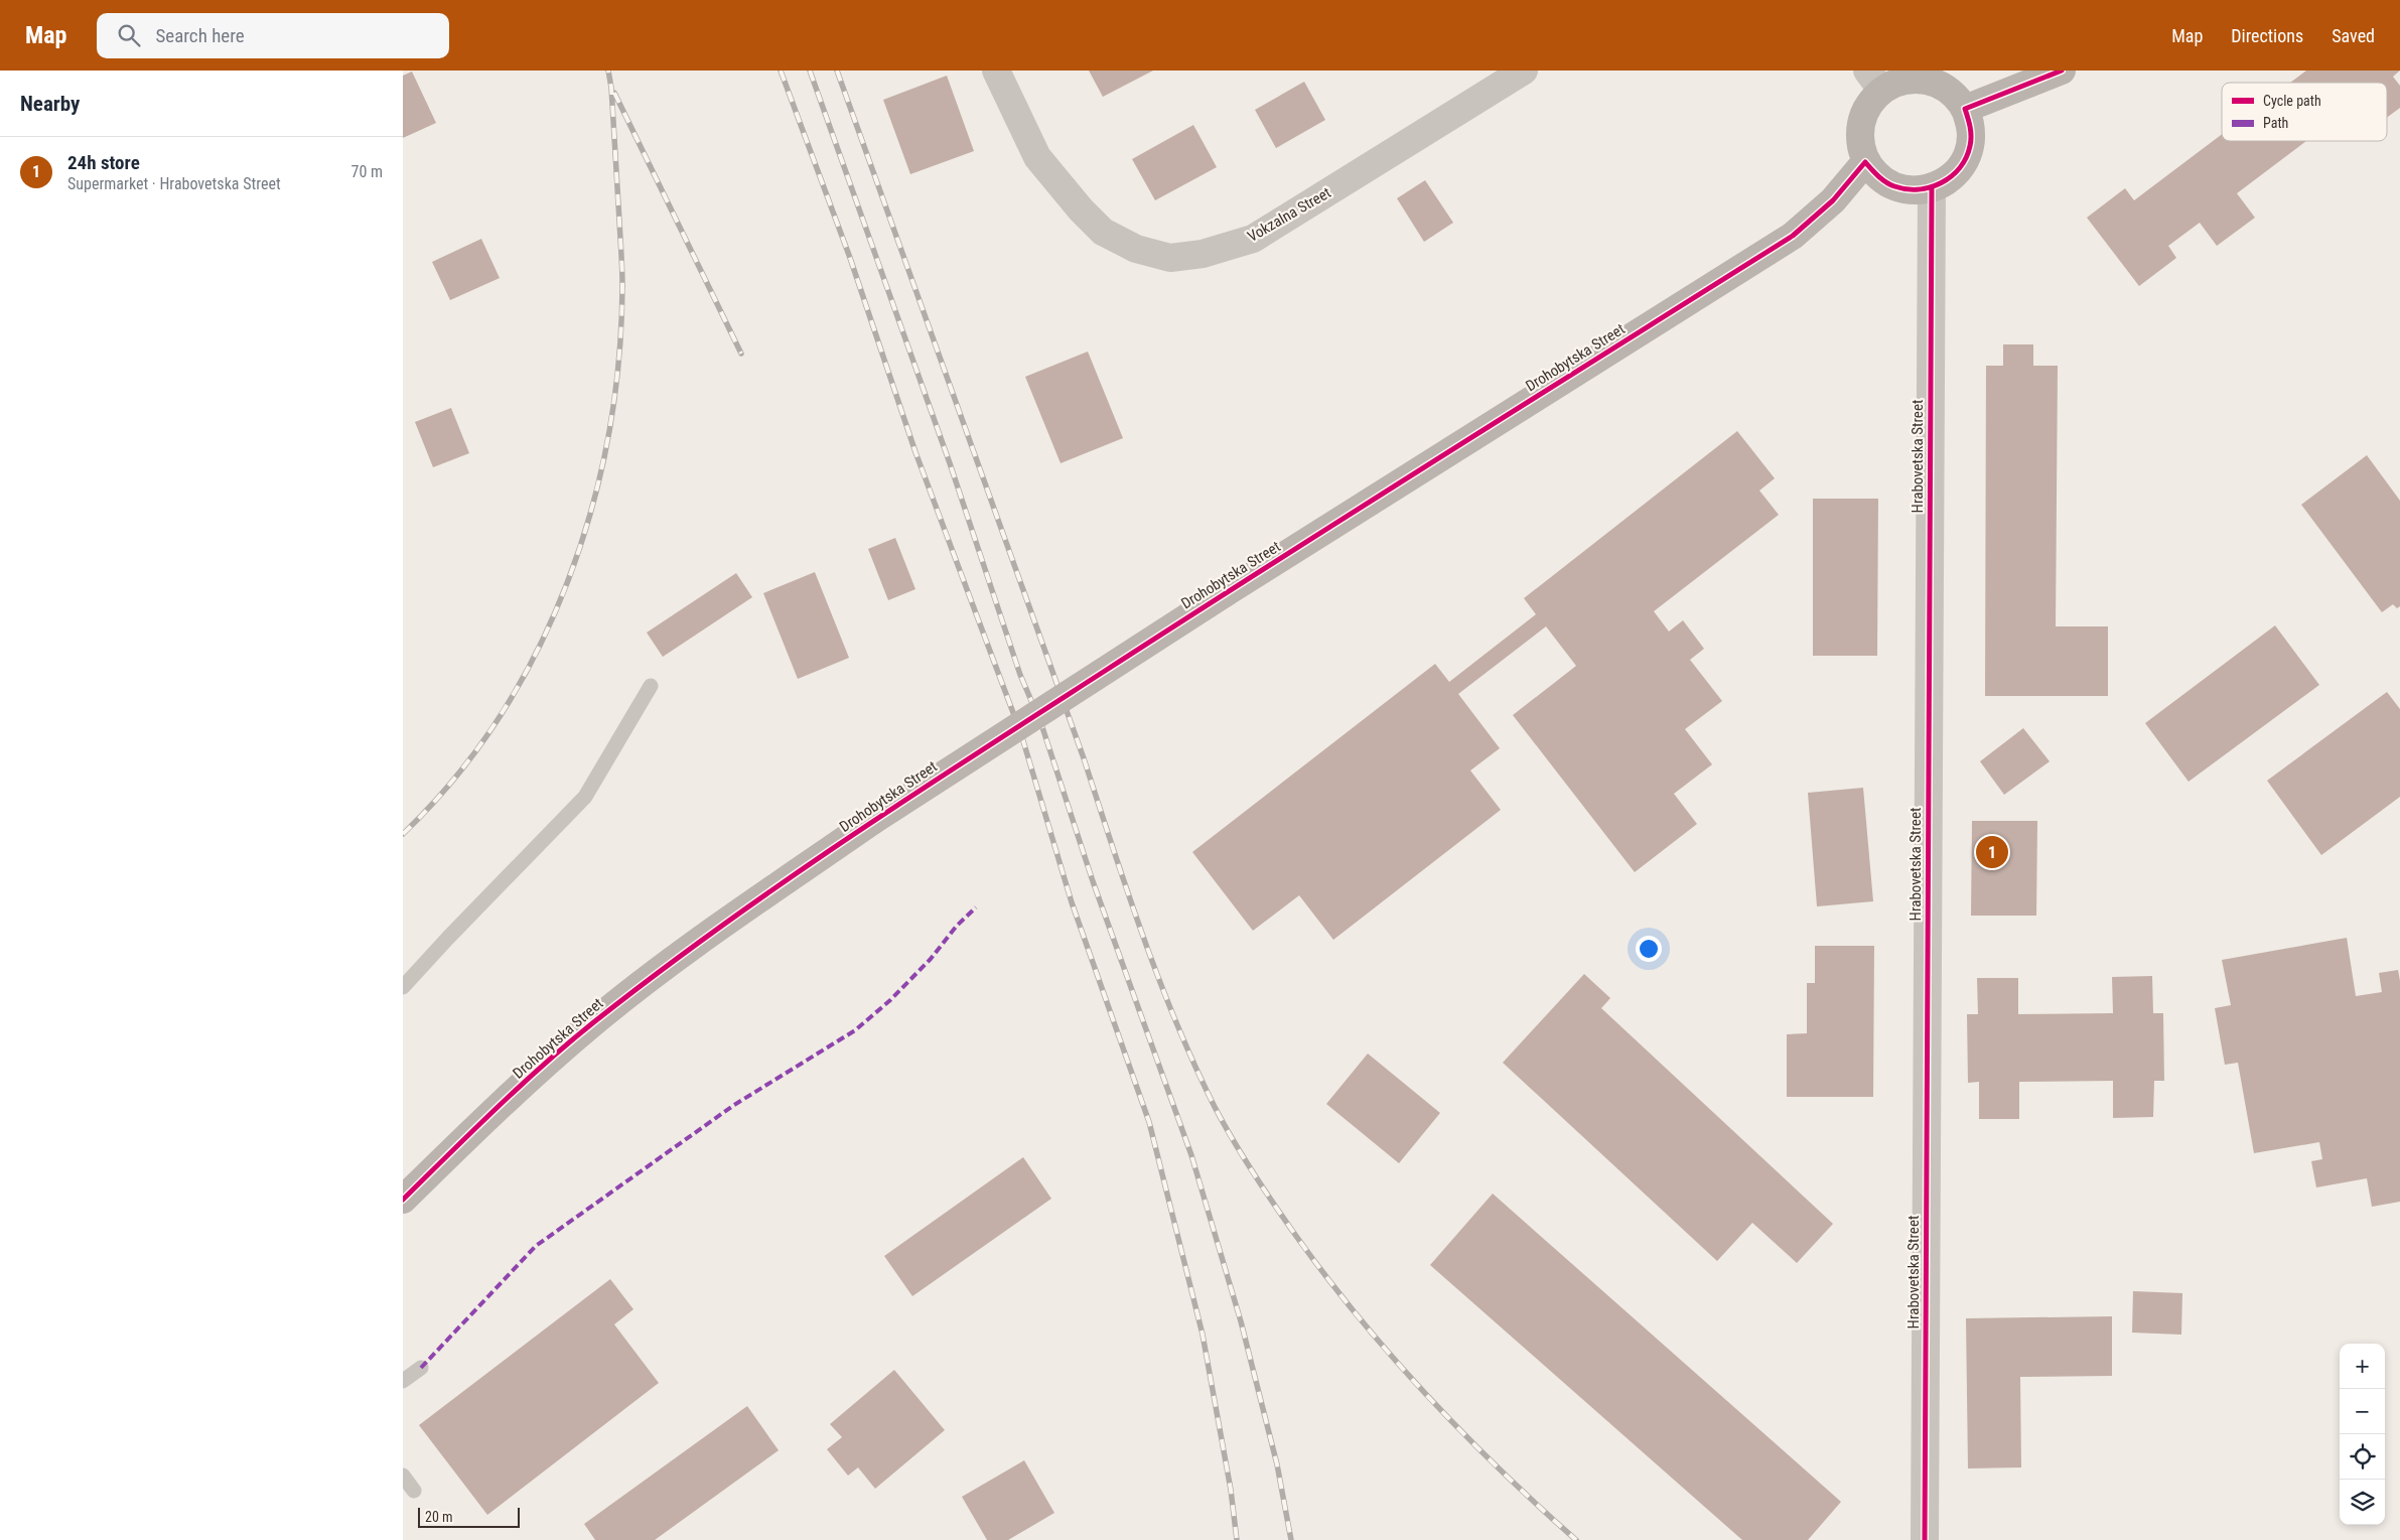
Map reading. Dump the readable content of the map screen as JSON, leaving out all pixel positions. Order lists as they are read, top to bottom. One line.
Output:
{"streets":{"main road":["Drohobytska Street"],"street":["Vokzalna Street","Hrabovetska Street"]},"crossings":[["Drohobytska Street","Hrabovetska Street"]],"legend":["Cycle path","Path"],"scale_bar":"20 m","page":{"header":"Map","search":"Search here","nav":["Map","Directions","Saved"],"heading":"Nearby","list":[{"mark":"1","name":"24h store","note":"Supermarket · Hrabovetska Street","value":"70 m"}],"pins":"1","map_buttons":["+","−"],"scale":"20 m"}}
